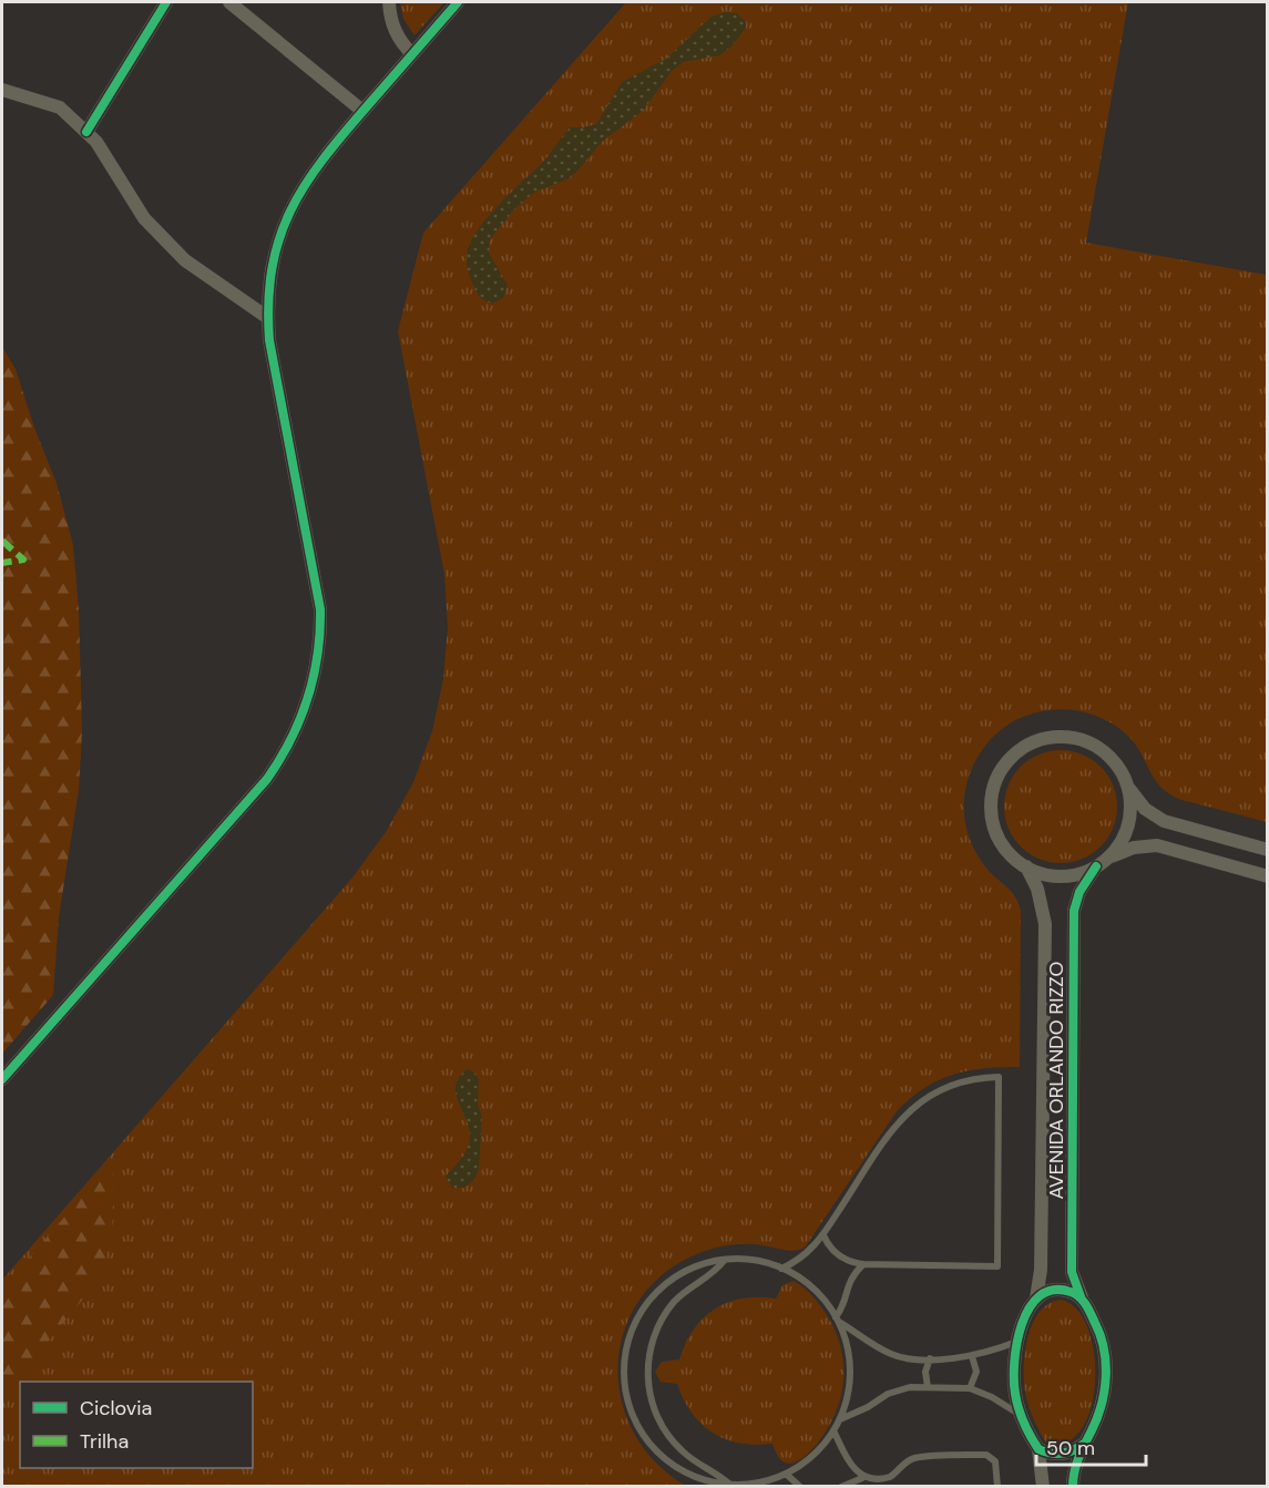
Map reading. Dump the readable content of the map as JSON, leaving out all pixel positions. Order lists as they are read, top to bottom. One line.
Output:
{"streets":{"street":["AVENIDA ORLANDO RIZZO"]},"legend":["Ciclovia","Trilha"],"scale_bar":"50 m"}
